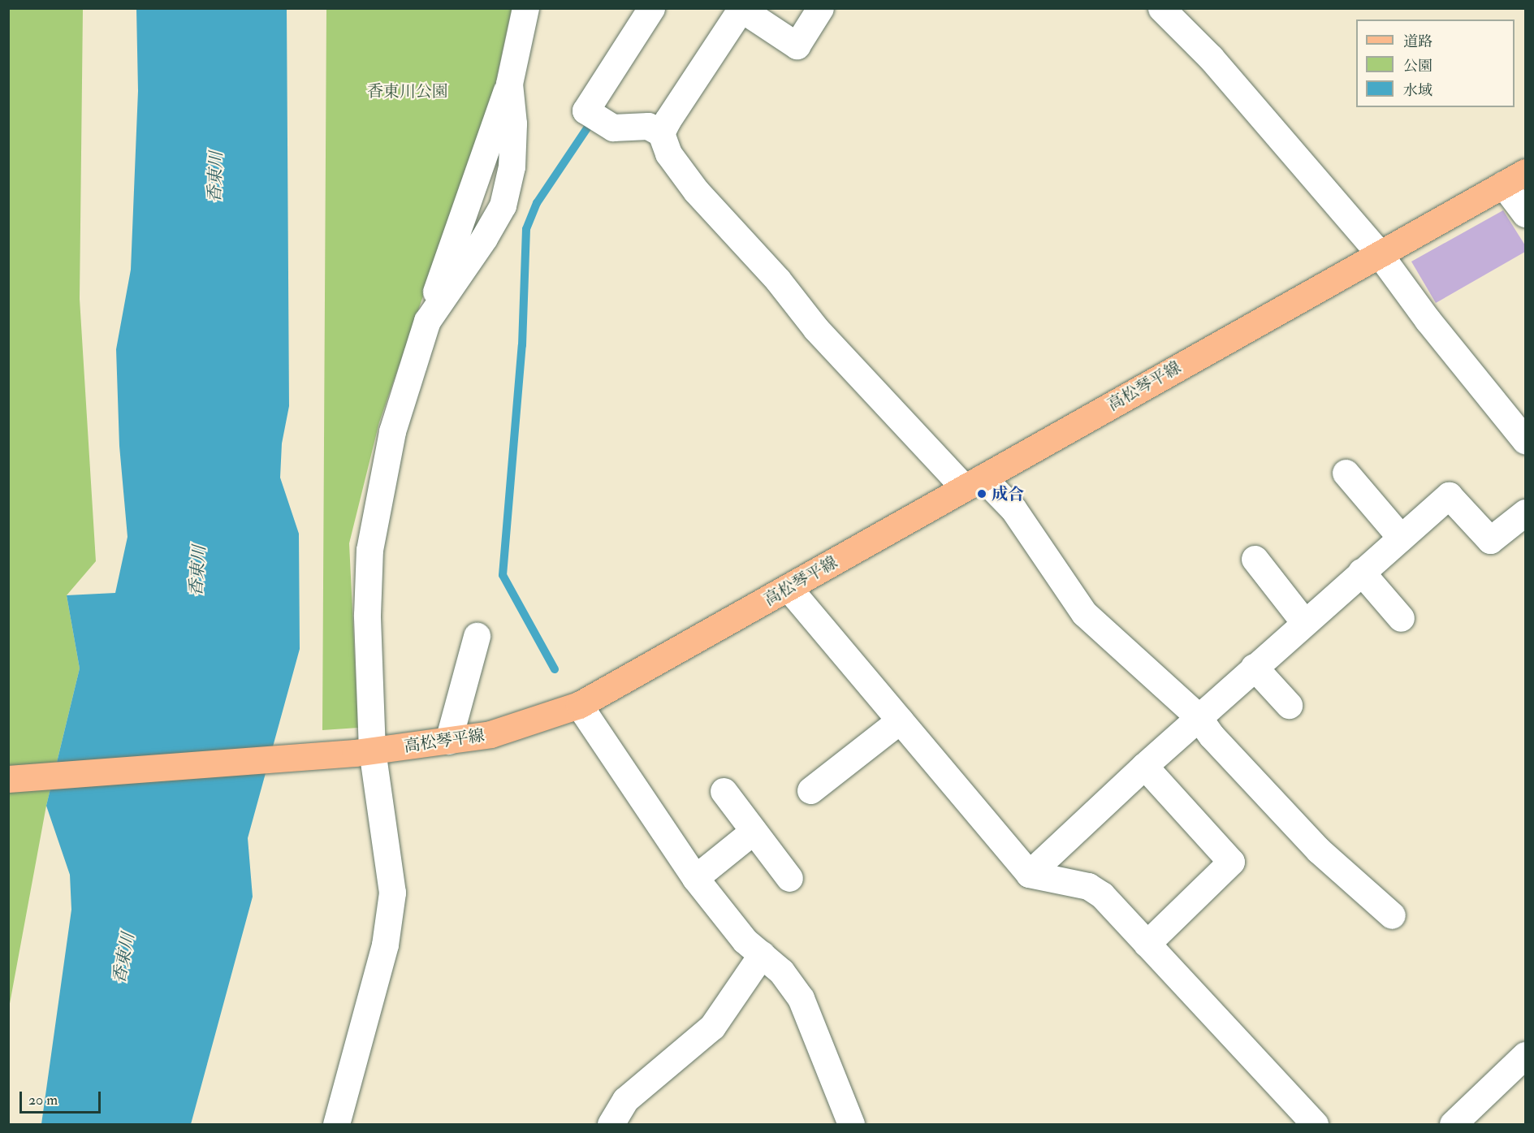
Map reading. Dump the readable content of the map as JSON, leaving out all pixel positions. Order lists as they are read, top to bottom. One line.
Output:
{"streets":{"main road":["高松琴平線"]},"water":["香東川"],"parks":["香東川公園"],"places":["成合"],"legend":["道路","公園","水域"],"scale_bar":"20 m"}
